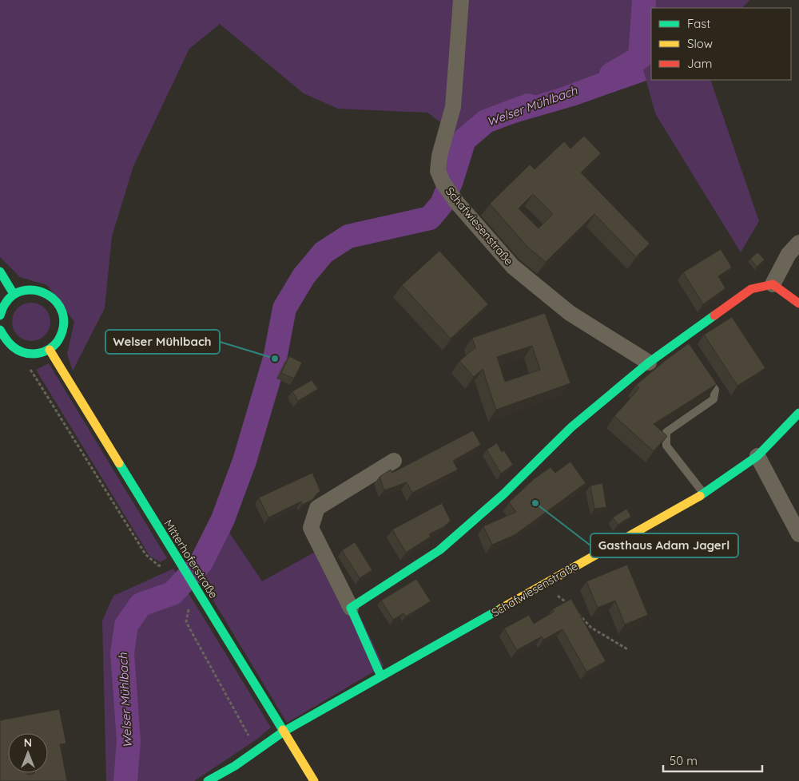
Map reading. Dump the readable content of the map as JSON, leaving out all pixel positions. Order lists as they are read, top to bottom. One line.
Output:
{"streets":{"street":["Schafwiesenstraße","Mitterhoferstraße"]},"crossings":[["Schafwiesenstraße","Mitterhoferstraße"]],"water":["Welser Mühlbach"],"places":["Welser Mühlbach","Gasthaus Adam Jagerl"],"legend":["Fast","Slow","Jam"],"scale_bar":"50 m","north":"top"}
